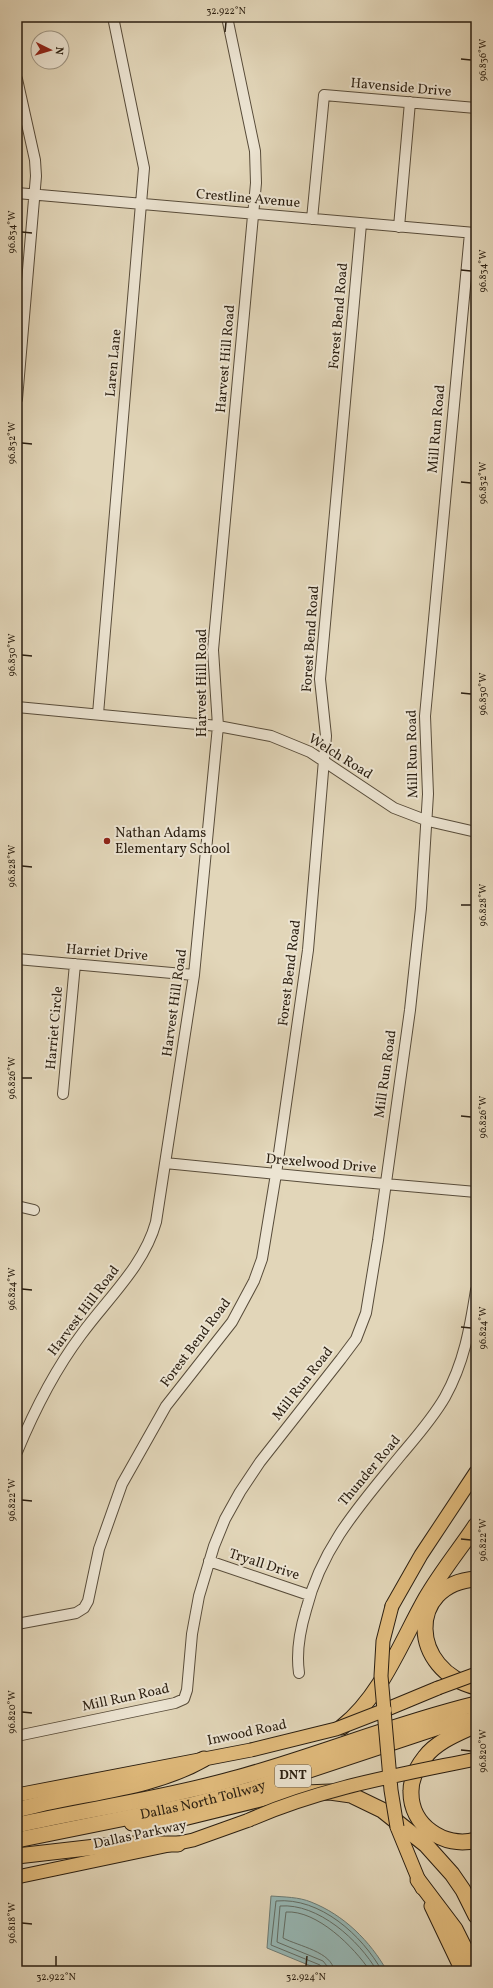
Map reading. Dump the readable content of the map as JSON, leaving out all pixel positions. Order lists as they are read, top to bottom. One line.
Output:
{"streets":{"highway":["DNT","Dallas North Tollway"],"main road":["Inwood Road","Dallas Parkway"],"street":["Havenside Drive","Crestline Avenue","Forest Bend Road","Harvest Hill Road","Laren Lane","Mill Run Road","Welch Road","Harriet Drive","Harriet Circle","Drexelwood Drive","Thunder Road","Tryall Drive"]},"crossings":[["Havenside Drive","Crestline Avenue"],["Crestline Avenue","Forest Bend Road"],["Crestline Avenue","Harvest Hill Road"],["Crestline Avenue","Laren Lane"],["Crestline Avenue","Mill Run Road"],["Forest Bend Road","Welch Road"],["Forest Bend Road","Drexelwood Drive"],["Harvest Hill Road","Welch Road"],["Harvest Hill Road","Harriet Drive"],["Harvest Hill Road","Drexelwood Drive"],["Laren Lane","Welch Road"],["Mill Run Road","Welch Road"],["Mill Run Road","Drexelwood Drive"],["Mill Run Road","Tryall Drive"],["Harriet Drive","Harriet Circle"],["Thunder Road","Tryall Drive"]],"places":["Nathan Adams Elementary School"],"north":"right","coordinates":["32.922°N","96.836°W","96.834°W","96.832°W","96.830°W","96.828°W","96.826°W","96.824°W","96.822°W","96.820°W","96.818°W","32.924°N"]}
